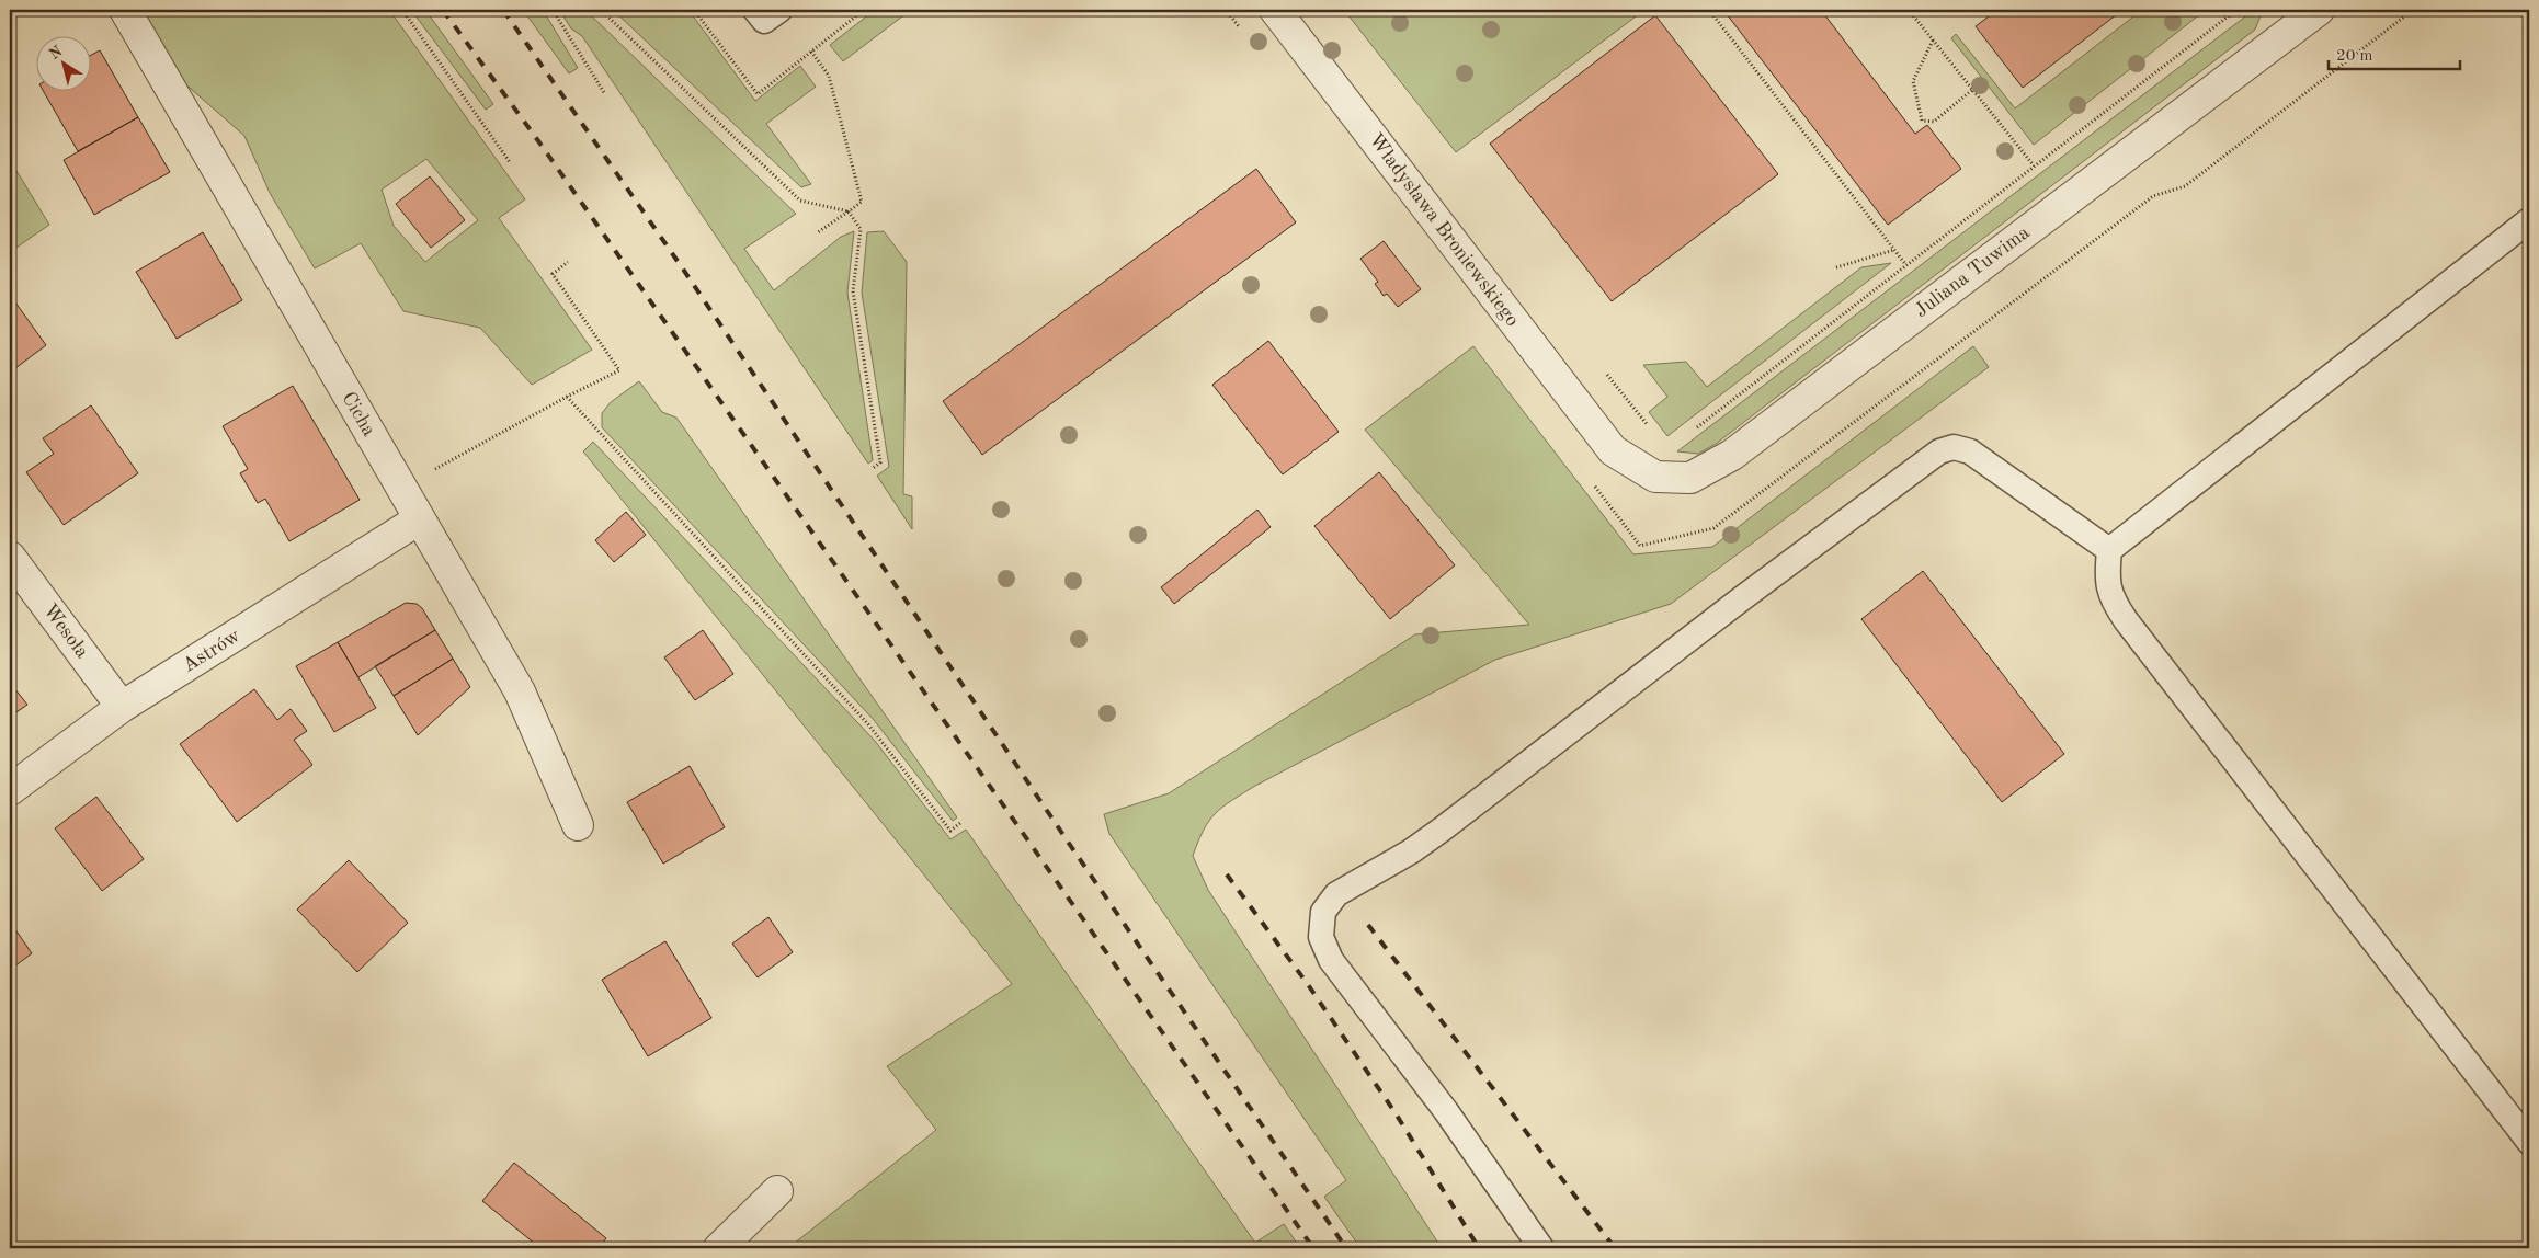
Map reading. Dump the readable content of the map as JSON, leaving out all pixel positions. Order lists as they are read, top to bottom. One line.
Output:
{"streets":{"street":["Władysława Broniewskiego","Juliana Tuwima","Cicha","Wesoła","Astrów"]},"crossings":[["Władysława Broniewskiego","Juliana Tuwima"],["Cicha","Astrów"],["Wesoła","Astrów"]],"scale_bar":"20 m","north":"top left"}
